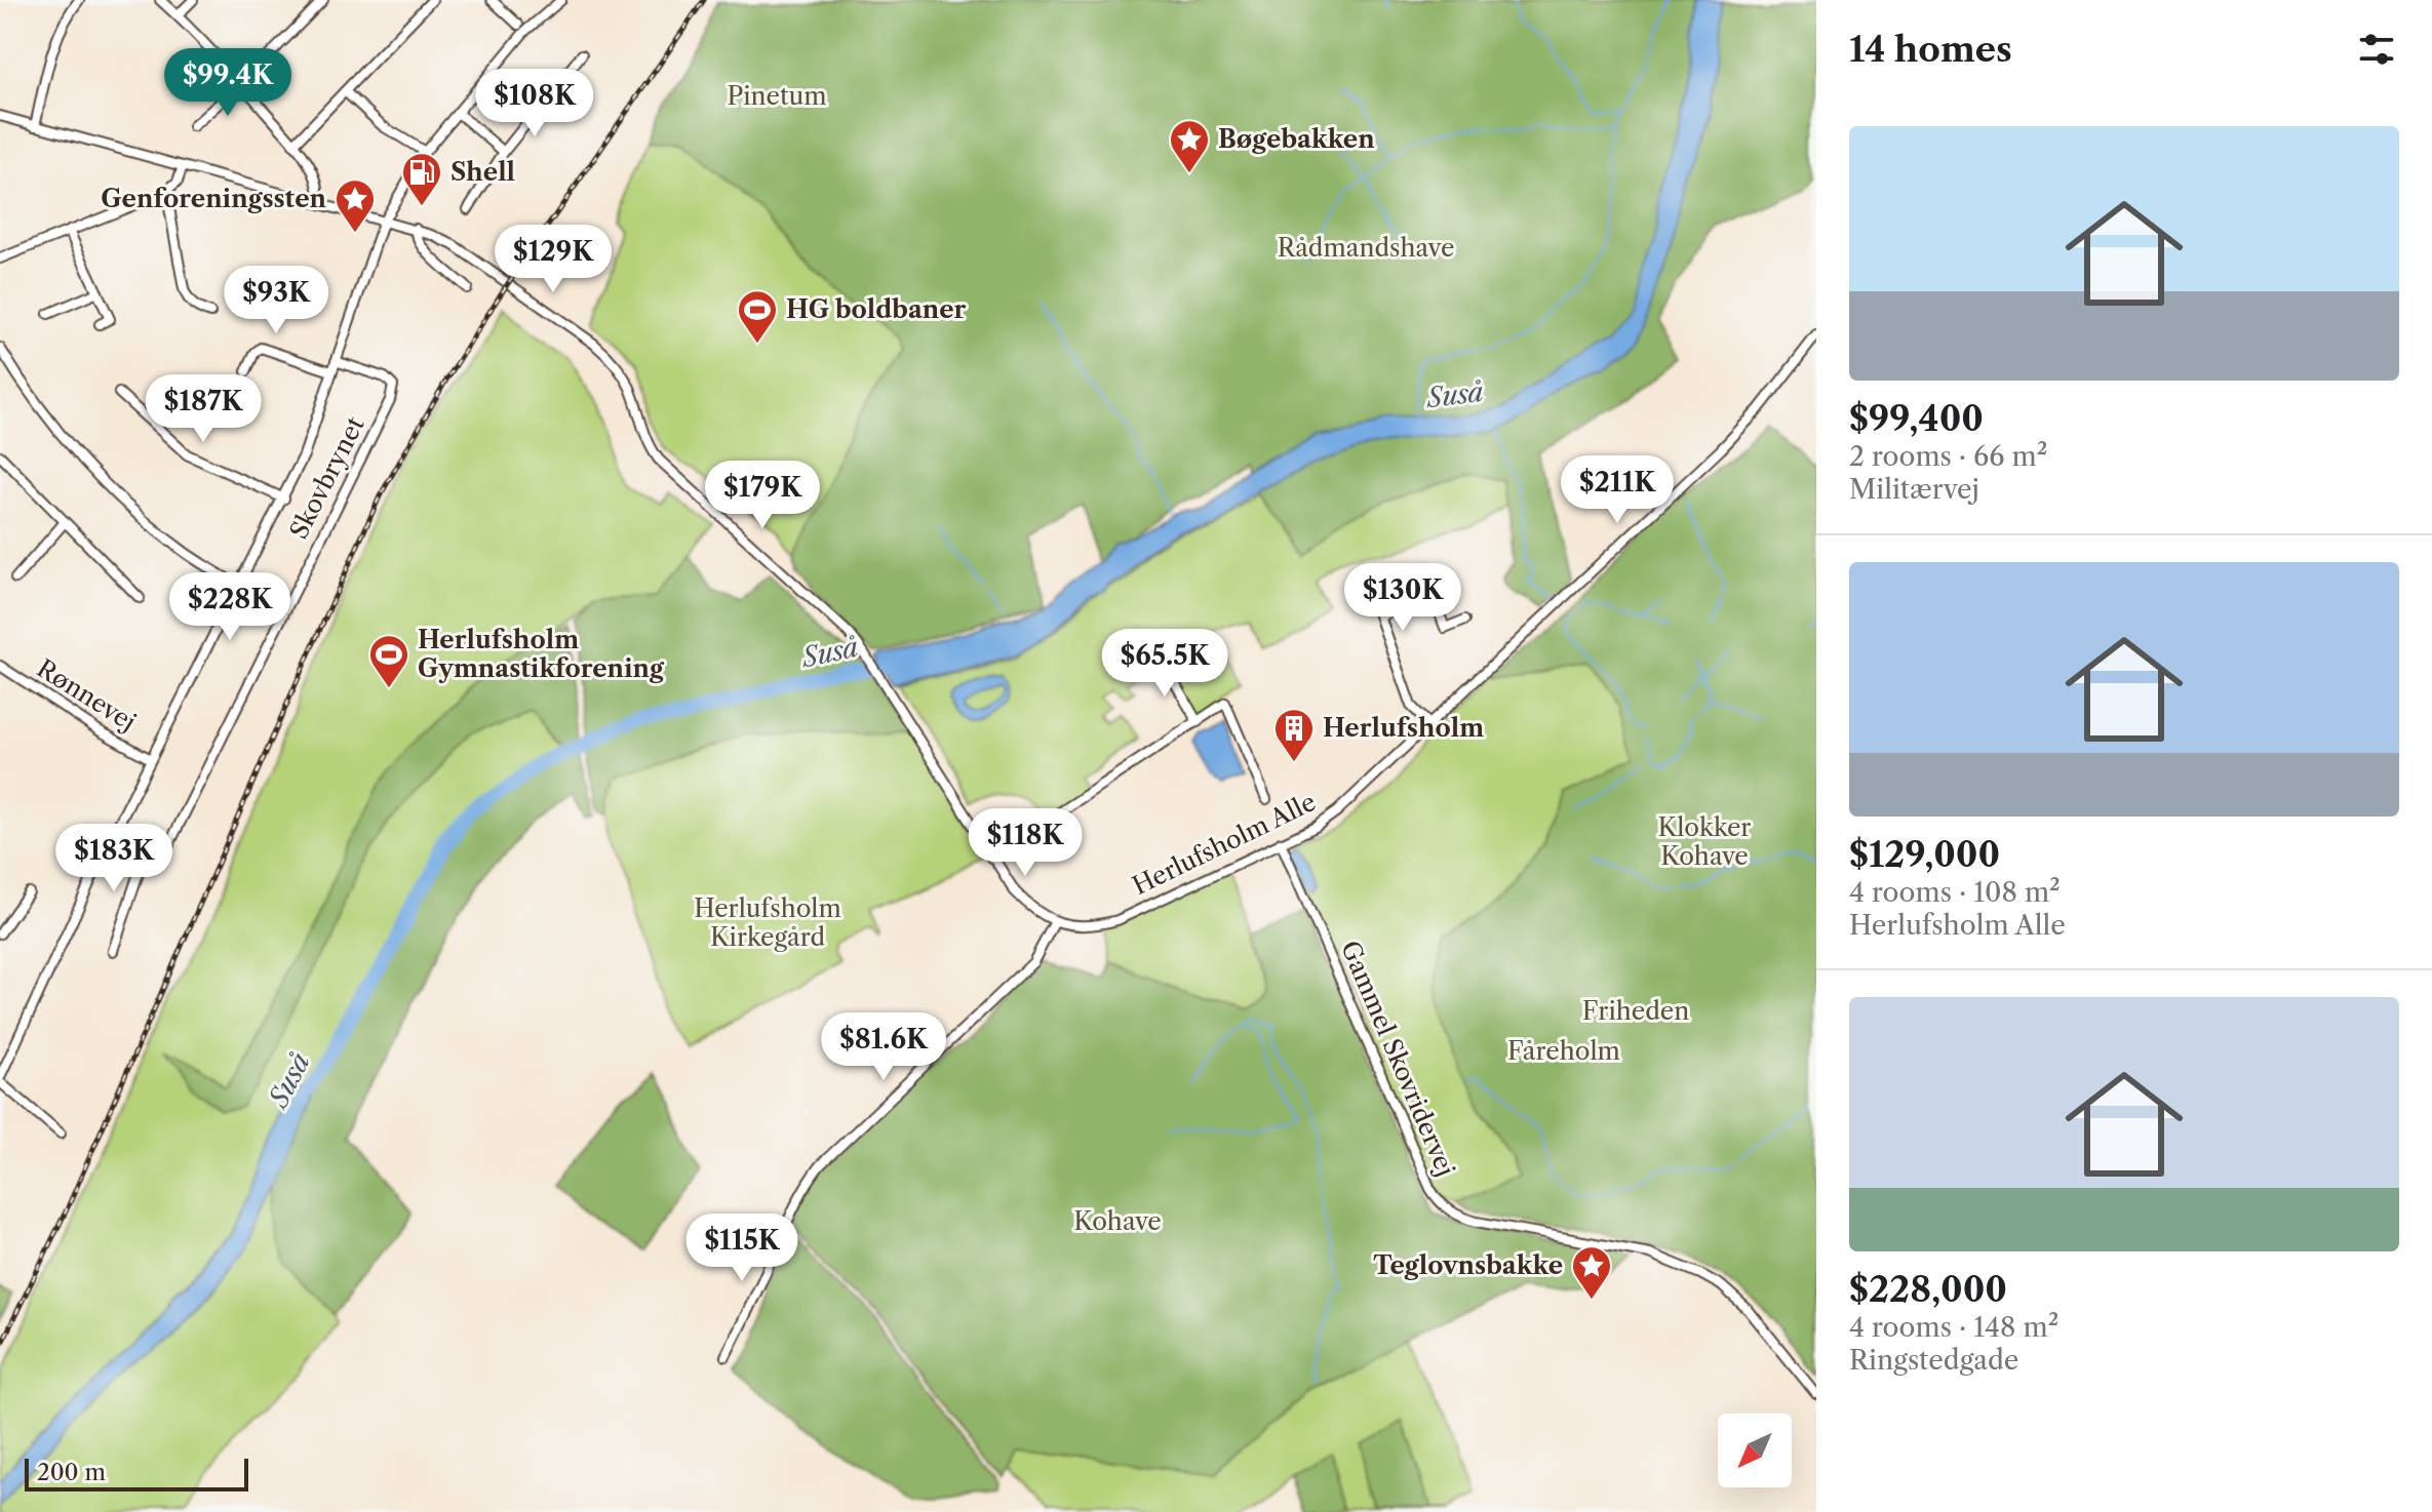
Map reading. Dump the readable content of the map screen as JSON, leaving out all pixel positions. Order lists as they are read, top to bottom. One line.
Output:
{"streets":{"street":["Skovbrynet","Rønnevej","Herlufsholm Alle","Gammel Skovridervej"]},"crossings":[["Herlufsholm Alle","Gammel Skovridervej"]],"water":["Suså"],"parks":["Pinetum","Rådmandshave","Klokker Kohave","Herlufsholm Kirkegård","Friheden","Fåreholm","Kohave"],"places":{"place":["Bøgebakken","Genforeningssten","Teglovnsbakke"],"fuel station":["Shell"],"sports":["HG boldbaner","Herlufsholm Gymnastikforening"],"building":["Herlufsholm"]},"scale_bar":"200 m","north":"bottom left","page":{"heading":"14 homes","price":["$99.4K","$108K","$129K","$93K","$187K","$211K","$179K","$130K","$228K","$65.5K","$118K","$183K","$81.6K","$115K"],"list":[{"name":"$99,400","note":"2 rooms · 66 m² · Militærvej"},{"name":"$129,000","note":"4 rooms · 108 m² · Herlufsholm Alle"},{"name":"$228,000","note":"4 rooms · 148 m² · Ringstedgade"}],"scale":"200 m"}}
